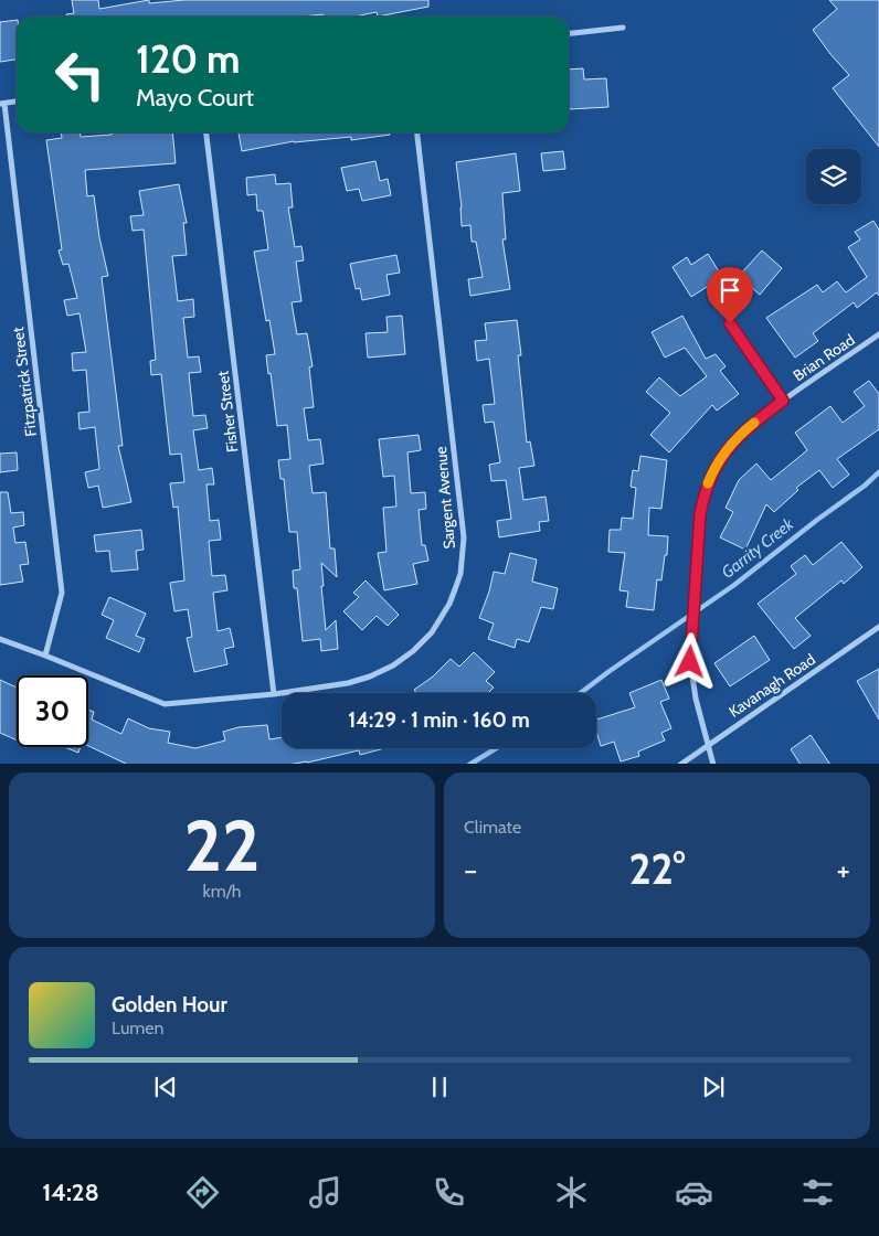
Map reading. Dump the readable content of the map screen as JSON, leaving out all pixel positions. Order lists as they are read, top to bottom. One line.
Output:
{"streets":{"street":["Brian Road","Fitzpatrick Street","Fisher Street","Sargent Avenue","Kavanagh Road"]},"crossings":[["Brian Road","Kavanagh Road"],["Fitzpatrick Street","Sargent Avenue"],["Fisher Street","Sargent Avenue"]],"water":["Garrity Creek"],"page":{"turn":["120 m","Mayo Court"],"limit":"30","trip":"14:29 · 1 min · 160 m","tile":[["22","km/h"],"Climate"],"heat":["−","22°","+"],"song":["Golden Hour","Lumen"],"tabs":"14:28"}}
